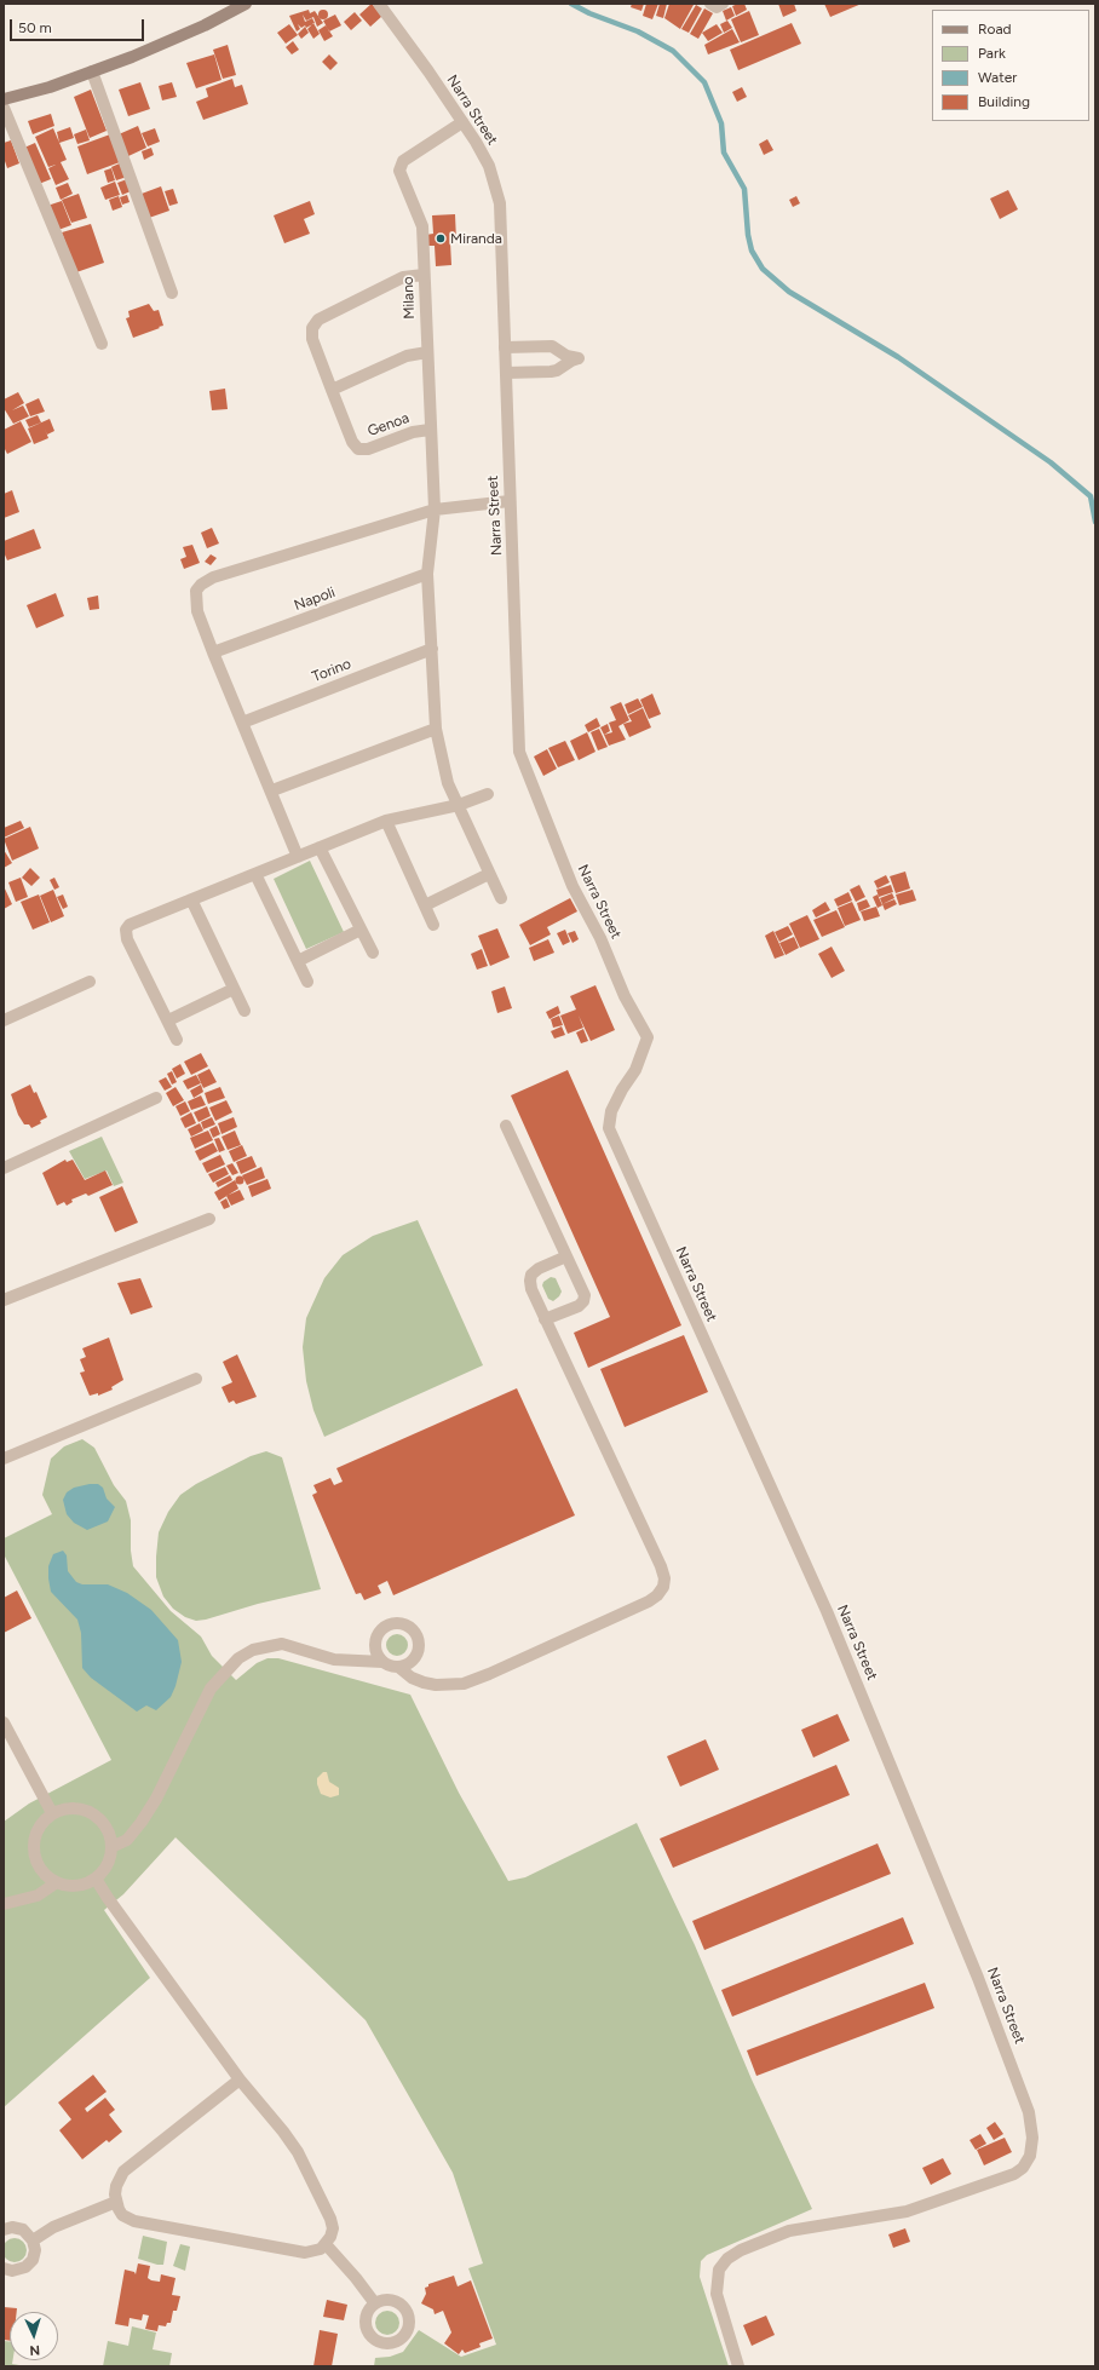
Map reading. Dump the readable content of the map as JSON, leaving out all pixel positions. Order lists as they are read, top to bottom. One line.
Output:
{"streets":{"street":["Narra Street","Milano","Genoa","Napoli","Torino"]},"crossings":[["Narra Street","Milano"],["Milano","Genoa"],["Milano","Napoli"],["Milano","Torino"]],"places":["Miranda"],"legend":["Road","Park","Water","Building"],"scale_bar":"50 m","north":"bottom"}
